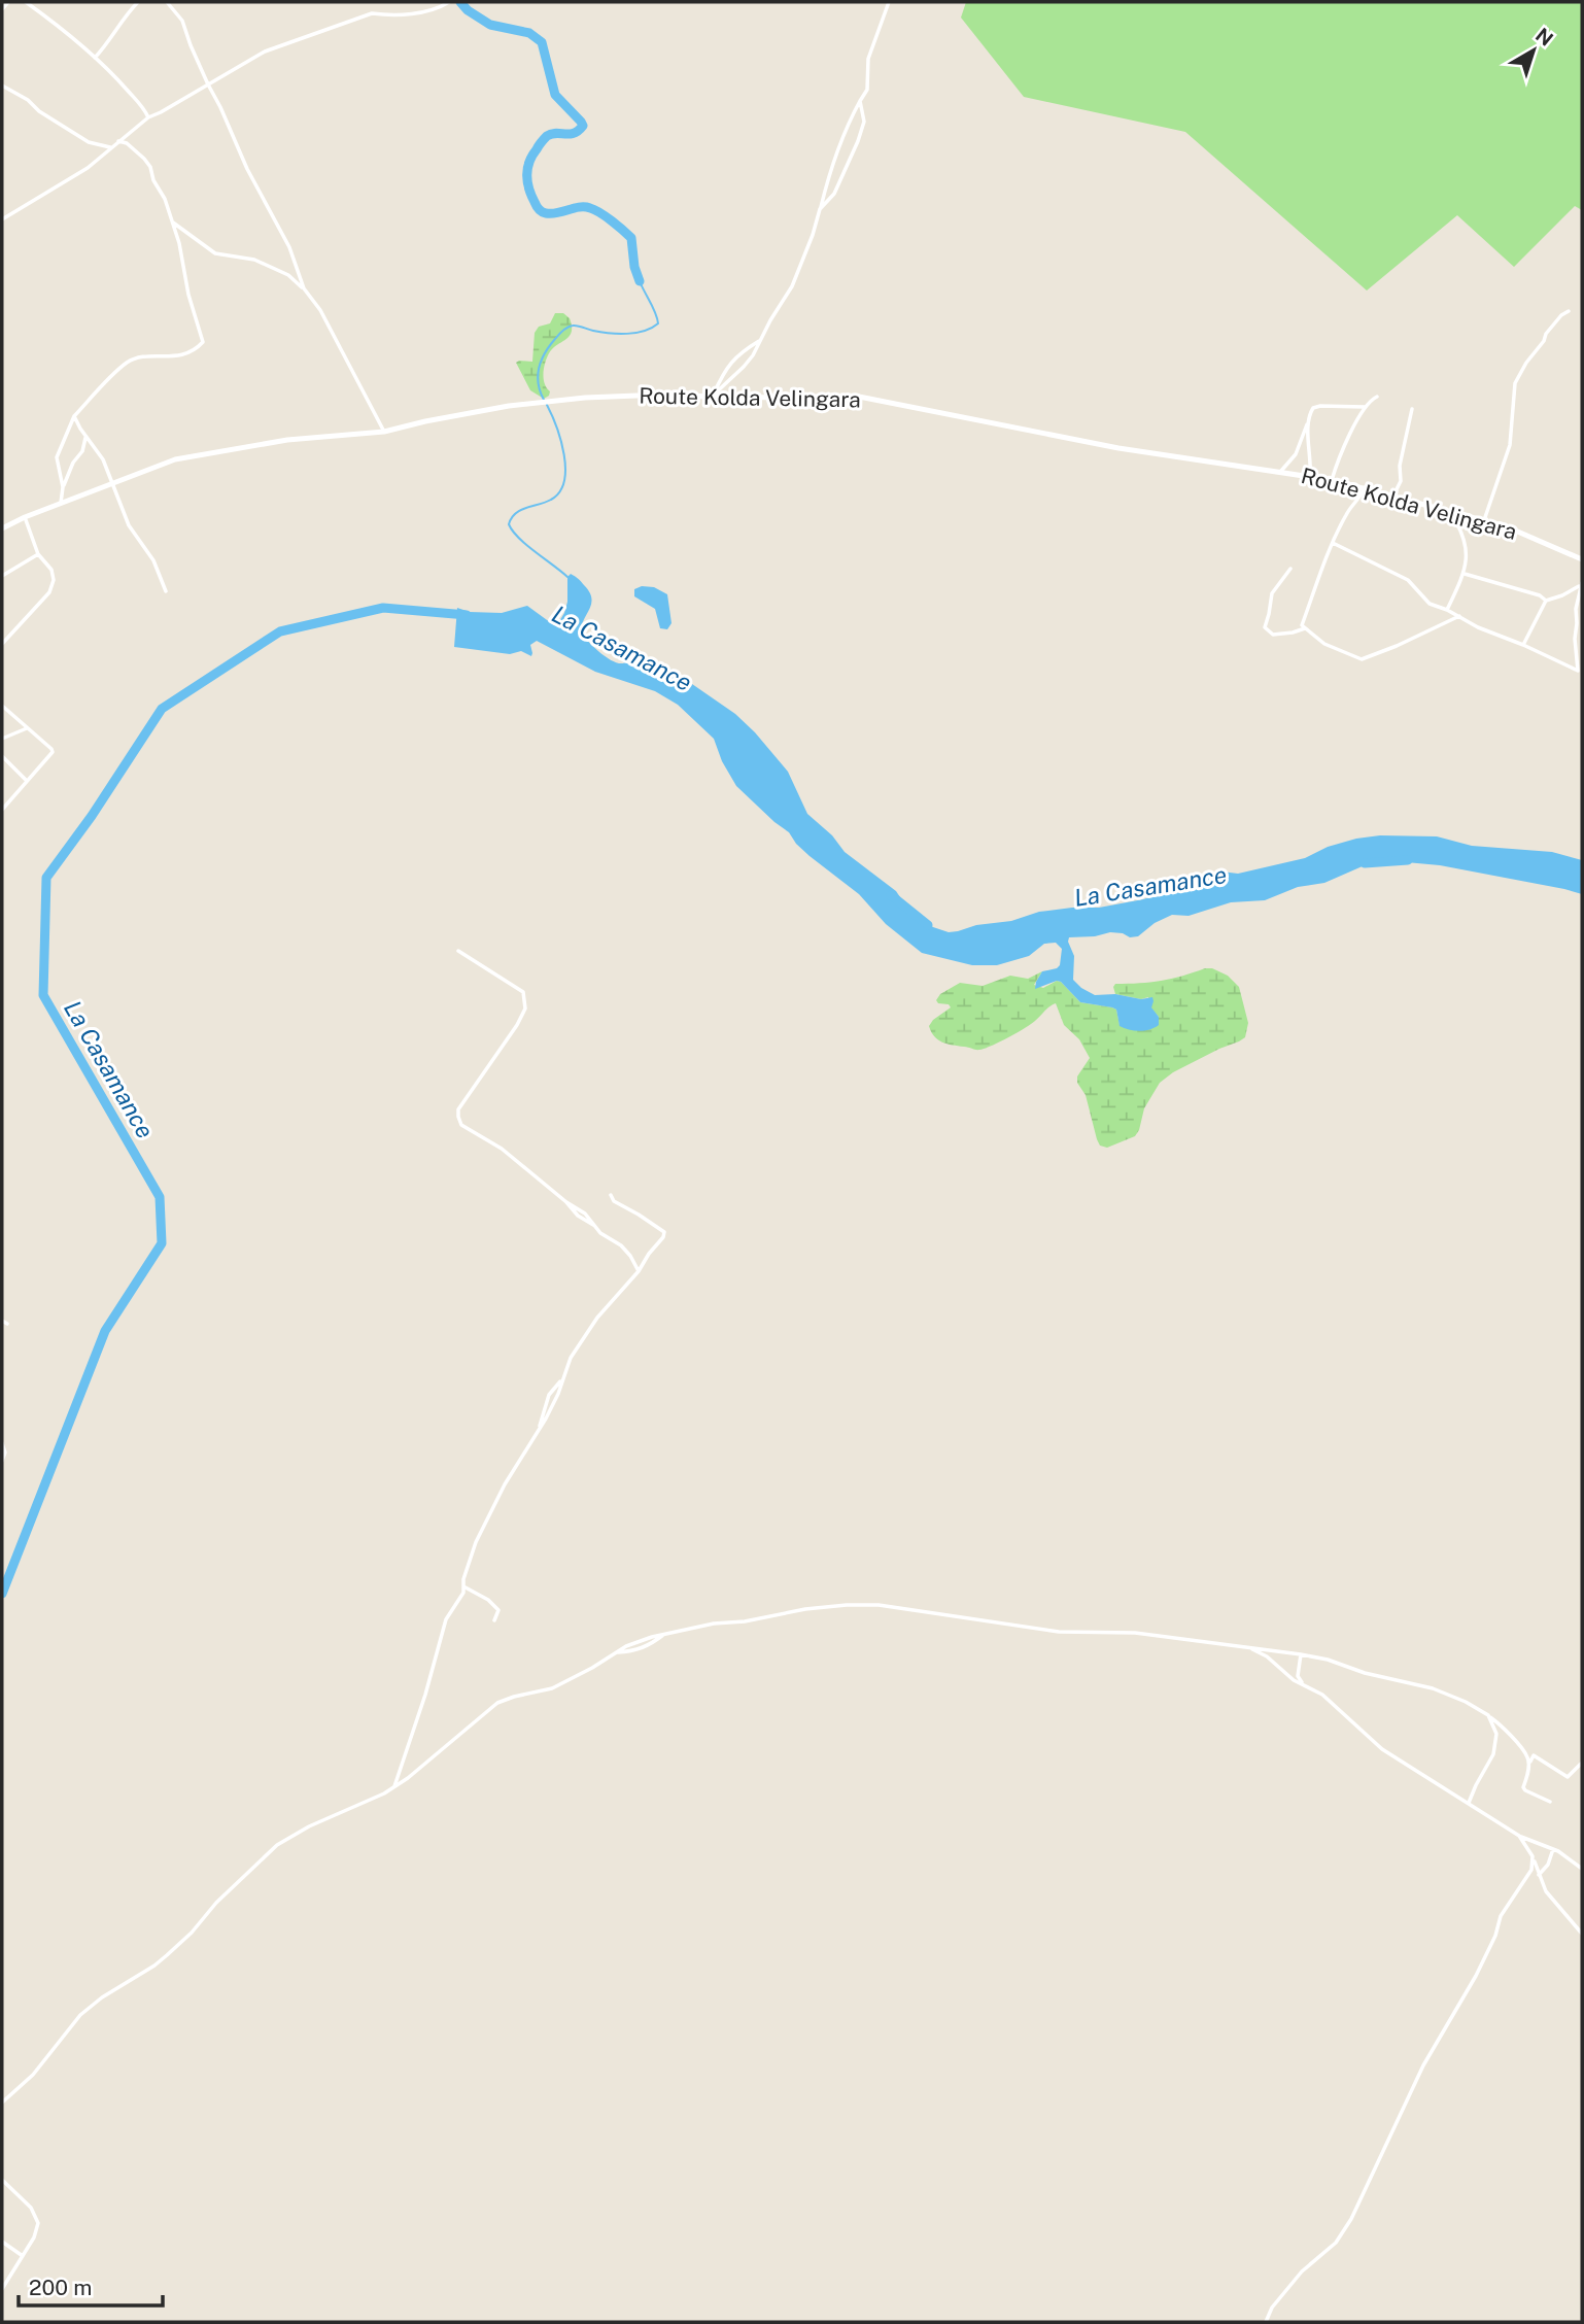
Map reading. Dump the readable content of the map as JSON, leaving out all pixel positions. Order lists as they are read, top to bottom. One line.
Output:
{"streets":{"main road":["Route Kolda Velingara"]},"water":["La Casamance"],"scale_bar":"200 m","north":"top right"}
